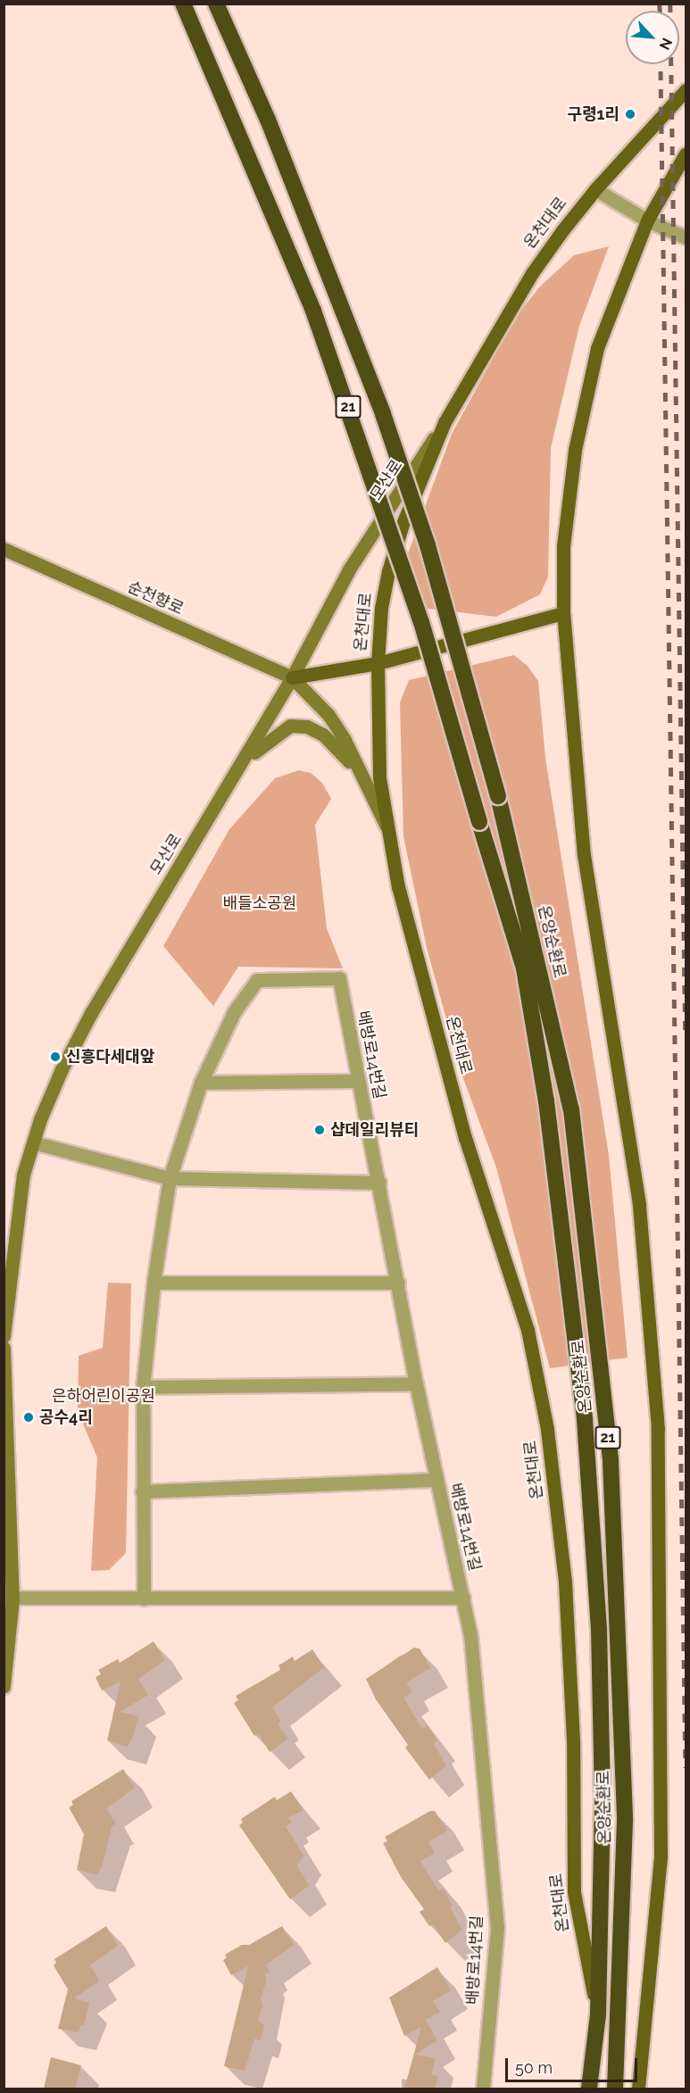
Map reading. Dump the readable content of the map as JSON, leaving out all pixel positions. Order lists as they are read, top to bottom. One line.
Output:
{"streets":{"highway":["온천대로","21","온양순환로"],"street":["모산로","순천향로","배방로14번길"]},"crossings":[["온천대로","모산로"],["온천대로","온양순환로"],["모산로","순천향로"]],"parks":["배들소공원","은하어린이공원"],"places":["구령1리","신흥다세대앞","샵데일리뷰티","공수4리"],"scale_bar":"50 m","north":"bottom right"}
